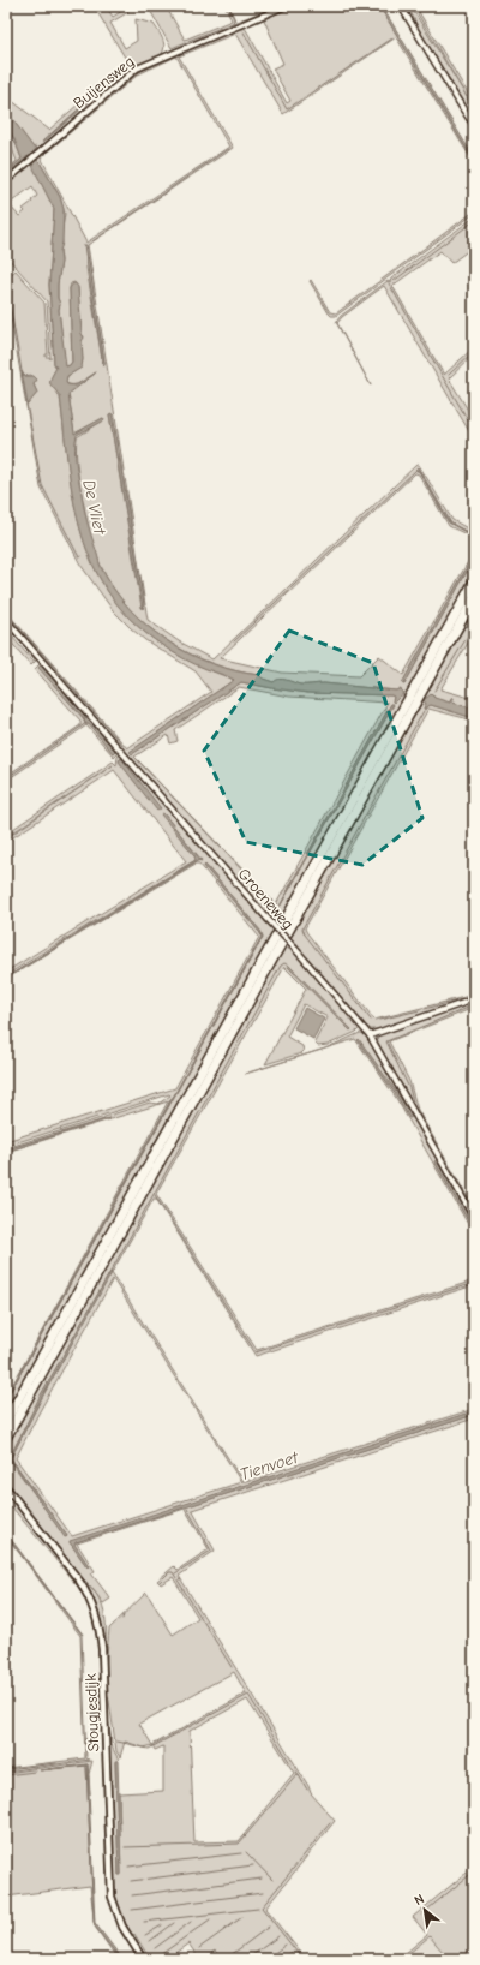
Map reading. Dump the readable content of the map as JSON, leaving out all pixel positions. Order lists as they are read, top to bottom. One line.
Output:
{"streets":{"street":["Buijensweg","Groeneweg","Stougjesdijk"]},"water":["De Vliet","Tienvoet"],"north":"top left"}
